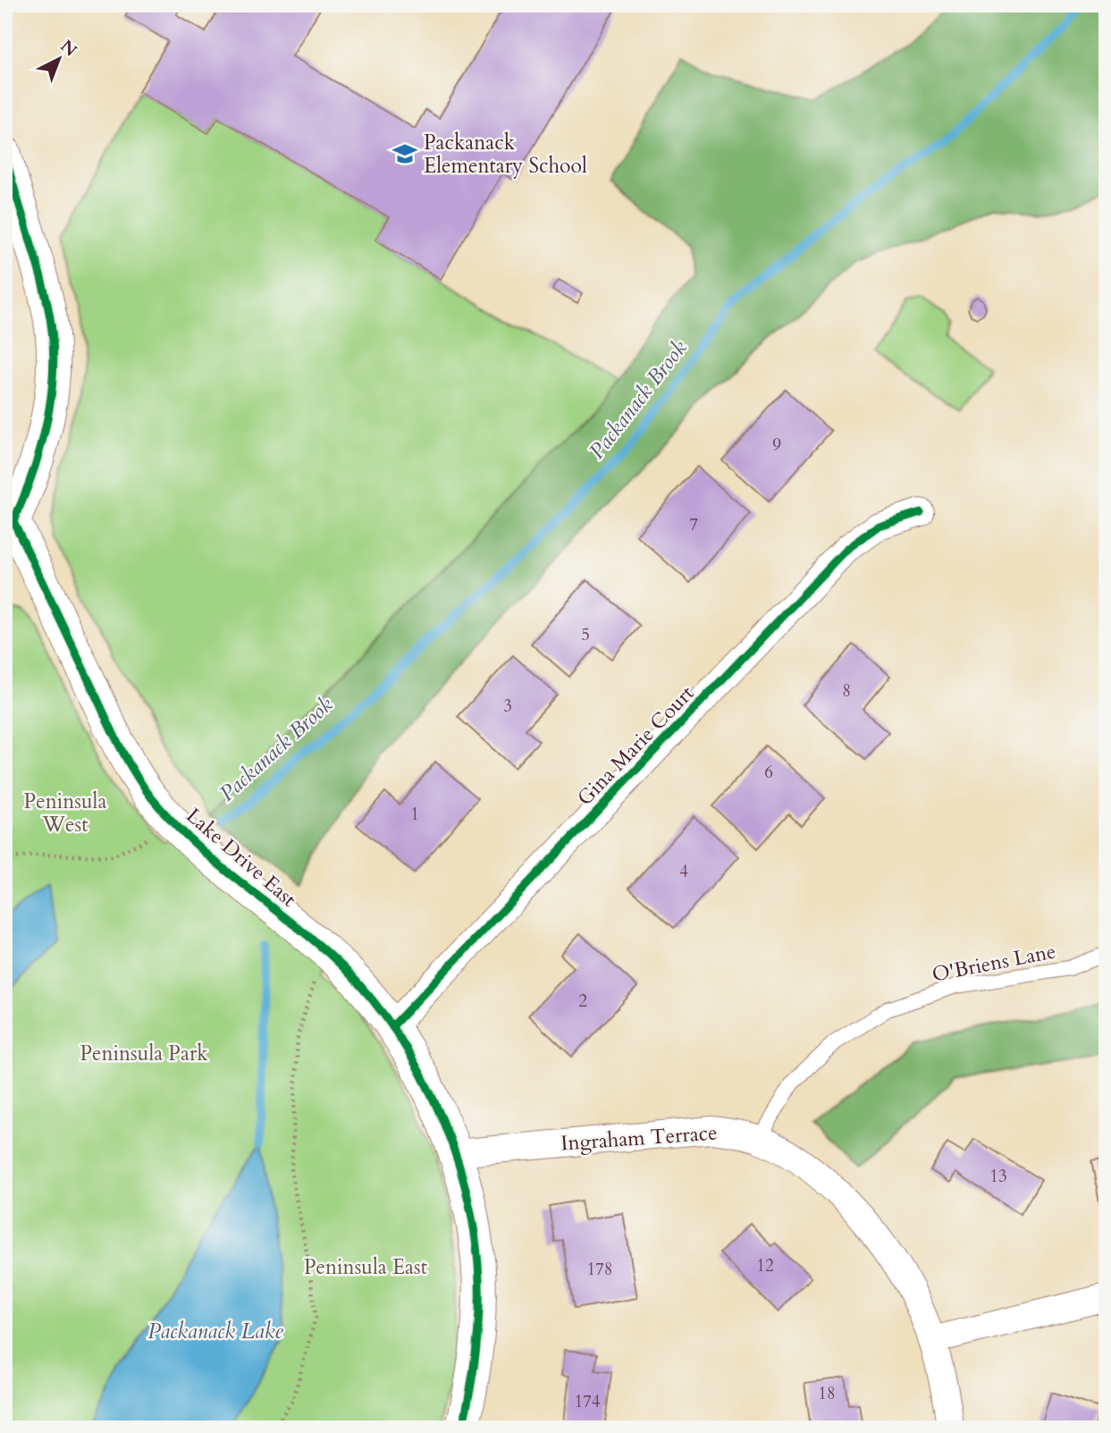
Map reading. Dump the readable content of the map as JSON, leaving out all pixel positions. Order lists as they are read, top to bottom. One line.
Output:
{"streets":{"street":["Gina Marie Court","Lake Drive East","Ingraham Terrace"],"lane":["O'Briens Lane"]},"crossings":[["Gina Marie Court","Lake Drive East"],["Lake Drive East","Ingraham Terrace"],["O'Briens Lane","Ingraham Terrace"]],"water":["Packanack Brook","Packanack Lake"],"parks":["Peninsula West","Peninsula Park","Peninsula East"],"places":{"school or university":["Packanack Elementary School"]},"house_numbers":["9","7","5","8","3","6","1","4","2","13","12","178","18","174"],"north":"top right"}
